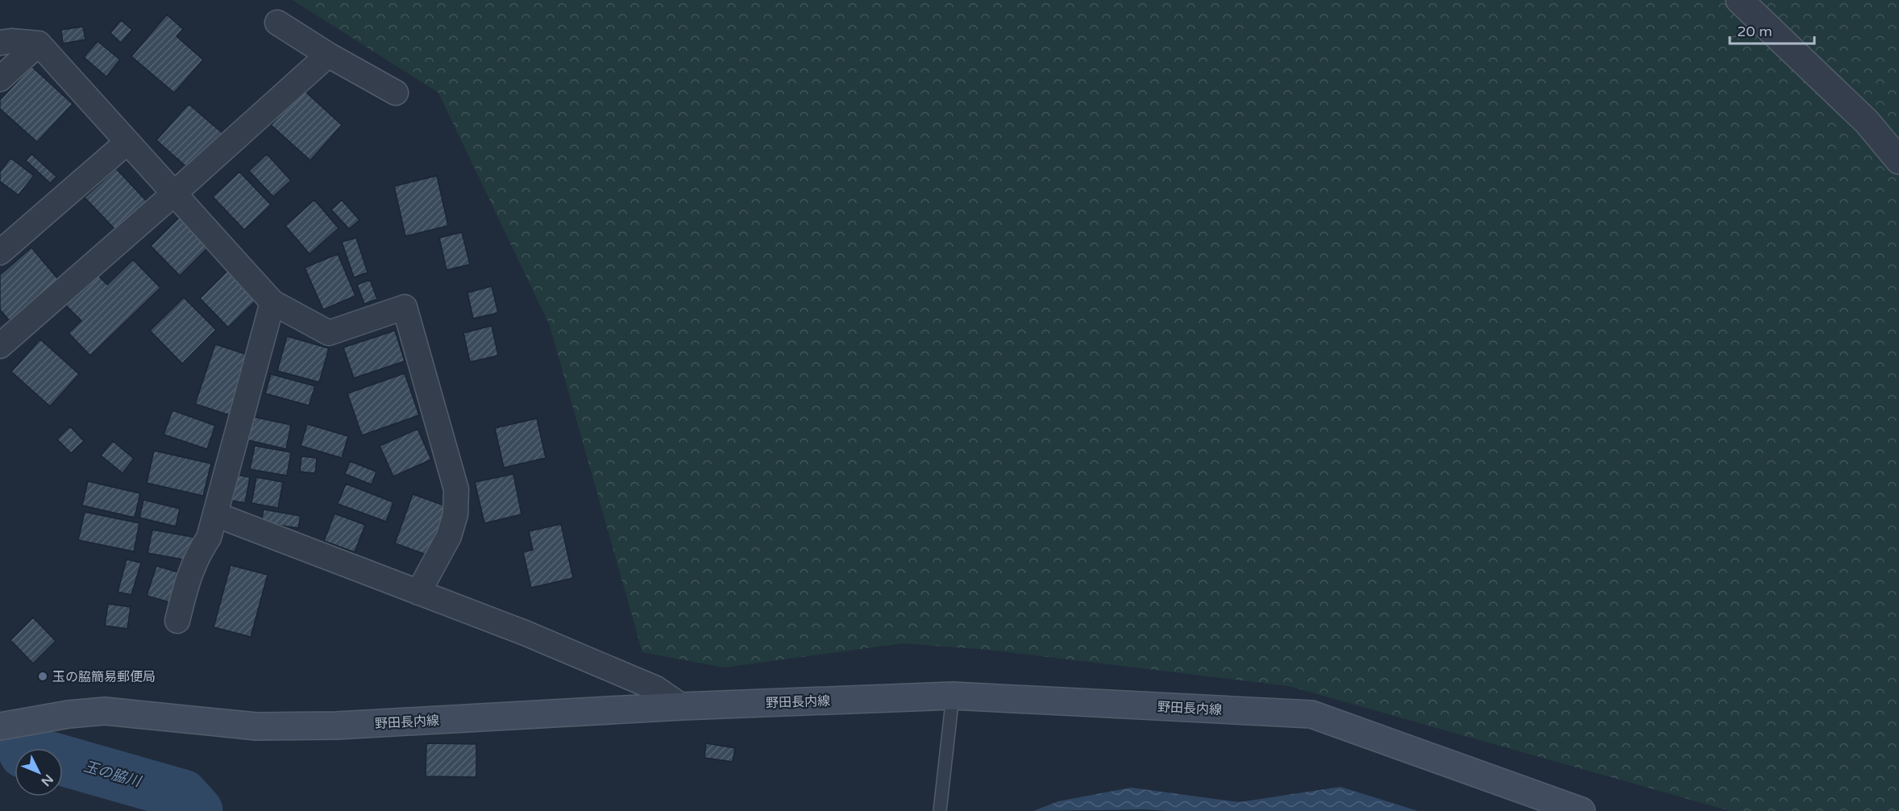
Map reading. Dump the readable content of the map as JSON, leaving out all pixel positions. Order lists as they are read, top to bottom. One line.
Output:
{"streets":{"main road":["野田長内線"]},"water":["玉の脇川"],"places":["玉の脇簡易郵便局"],"scale_bar":"20 m","north":"bottom right"}
